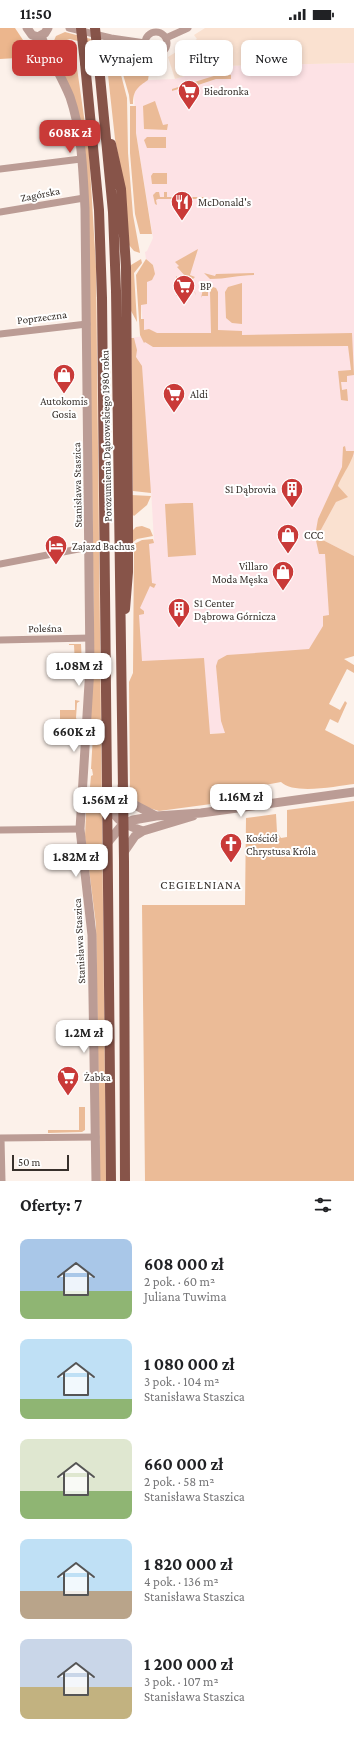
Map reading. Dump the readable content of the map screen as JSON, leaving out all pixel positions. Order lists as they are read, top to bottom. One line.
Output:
{"streets":{"main road":["Porozumienia Dąbrowskiego 1980 roku"],"street":["Zagórska","Poprzeczna","Stanisława Staszica","Poleśna"]},"crossings":[["Zagórska","Stanisława Staszica"],["Poprzeczna","Stanisława Staszica"],["Stanisława Staszica","Poleśna"]],"districts":["CEGIELNIANA"],"places":{"supermarket":["Biedronka","BP","Aldi","Żabka"],"restaurant":["McDonald's"],"shop":["Autokomis Gosia","CCC","Villaro Moda Męska"],"building":["S1 Dąbrovia","S1 Center Dąbrowa Górnicza"],"hotel":["Zajazd Bachus"],"church":["Kościół Chrystusa Króla"]},"scale_bar":"50 m","page":{"status":"11:50","chip":["Kupno","Wynajem","Filtry","Nowe"],"price":["608K zł","1.08M zł","660K zł","1.16M zł","1.56M zł","1.82M zł","1.2M zł"],"scale":"50 m","heading":"Oferty: 7","list":[{"name":"608 000 zł","note":"2 pok. · 60 m² · Juliana Tuwima"},{"name":"1 080 000 zł","note":"3 pok. · 104 m² · Stanisława Staszica"},{"name":"660 000 zł","note":"2 pok. · 58 m² · Stanisława Staszica"},{"name":"1 820 000 zł","note":"4 pok. · 136 m² · Stanisława Staszica"},{"name":"1 200 000 zł","note":"3 pok. · 107 m² · Stanisława Staszica"}]}}
